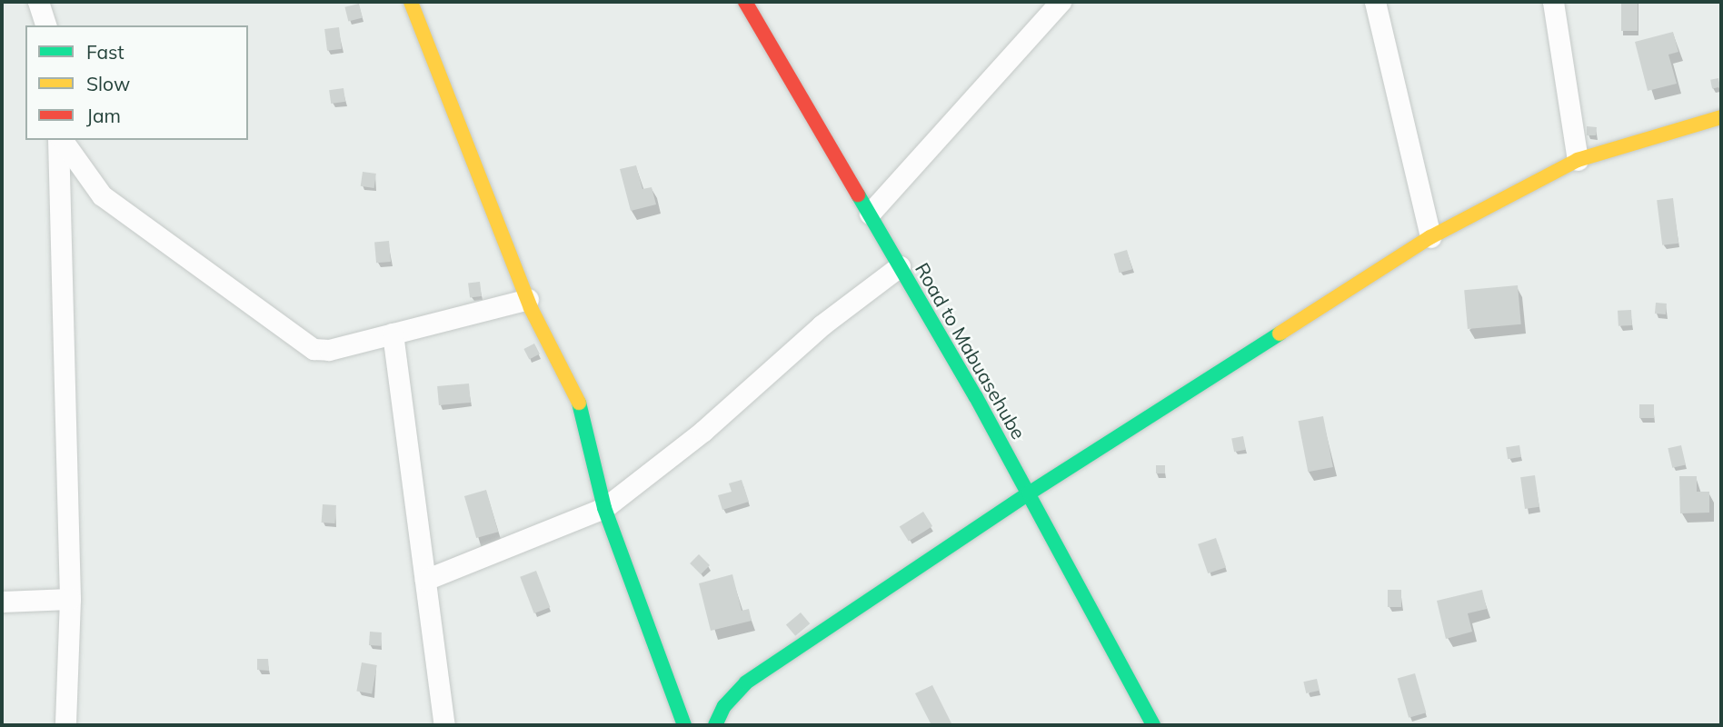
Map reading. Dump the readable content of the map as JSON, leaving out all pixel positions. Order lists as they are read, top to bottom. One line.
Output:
{"streets":{"street":["Road to Mabuasehube"]},"legend":["Fast","Slow","Jam"]}
